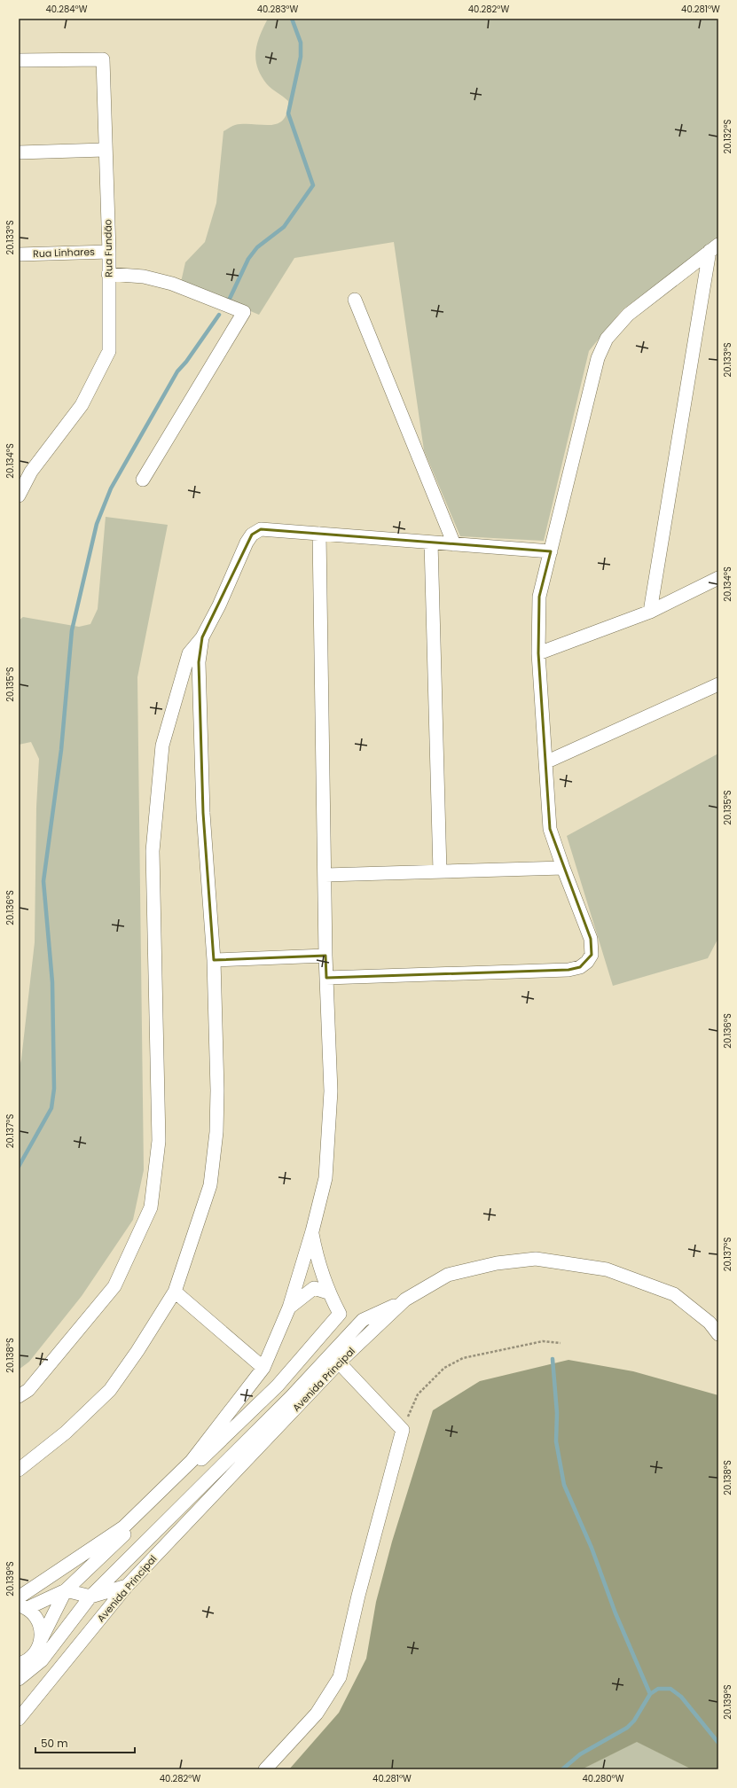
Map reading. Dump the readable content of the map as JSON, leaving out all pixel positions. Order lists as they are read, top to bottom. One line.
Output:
{"streets":{"street":["Rua Fundão","Rua Linhares","Avenida Principal"]},"crossings":[["Rua Fundão","Rua Linhares"]],"scale_bar":"50 m","coordinates":["40.284°W","40.283°W","40.282°W","40.281°W","20.132°S","20.133°S","20.134°S","20.135°S","20.136°S","20.137°S","20.138°S","20.139°S","40.280°W"]}
